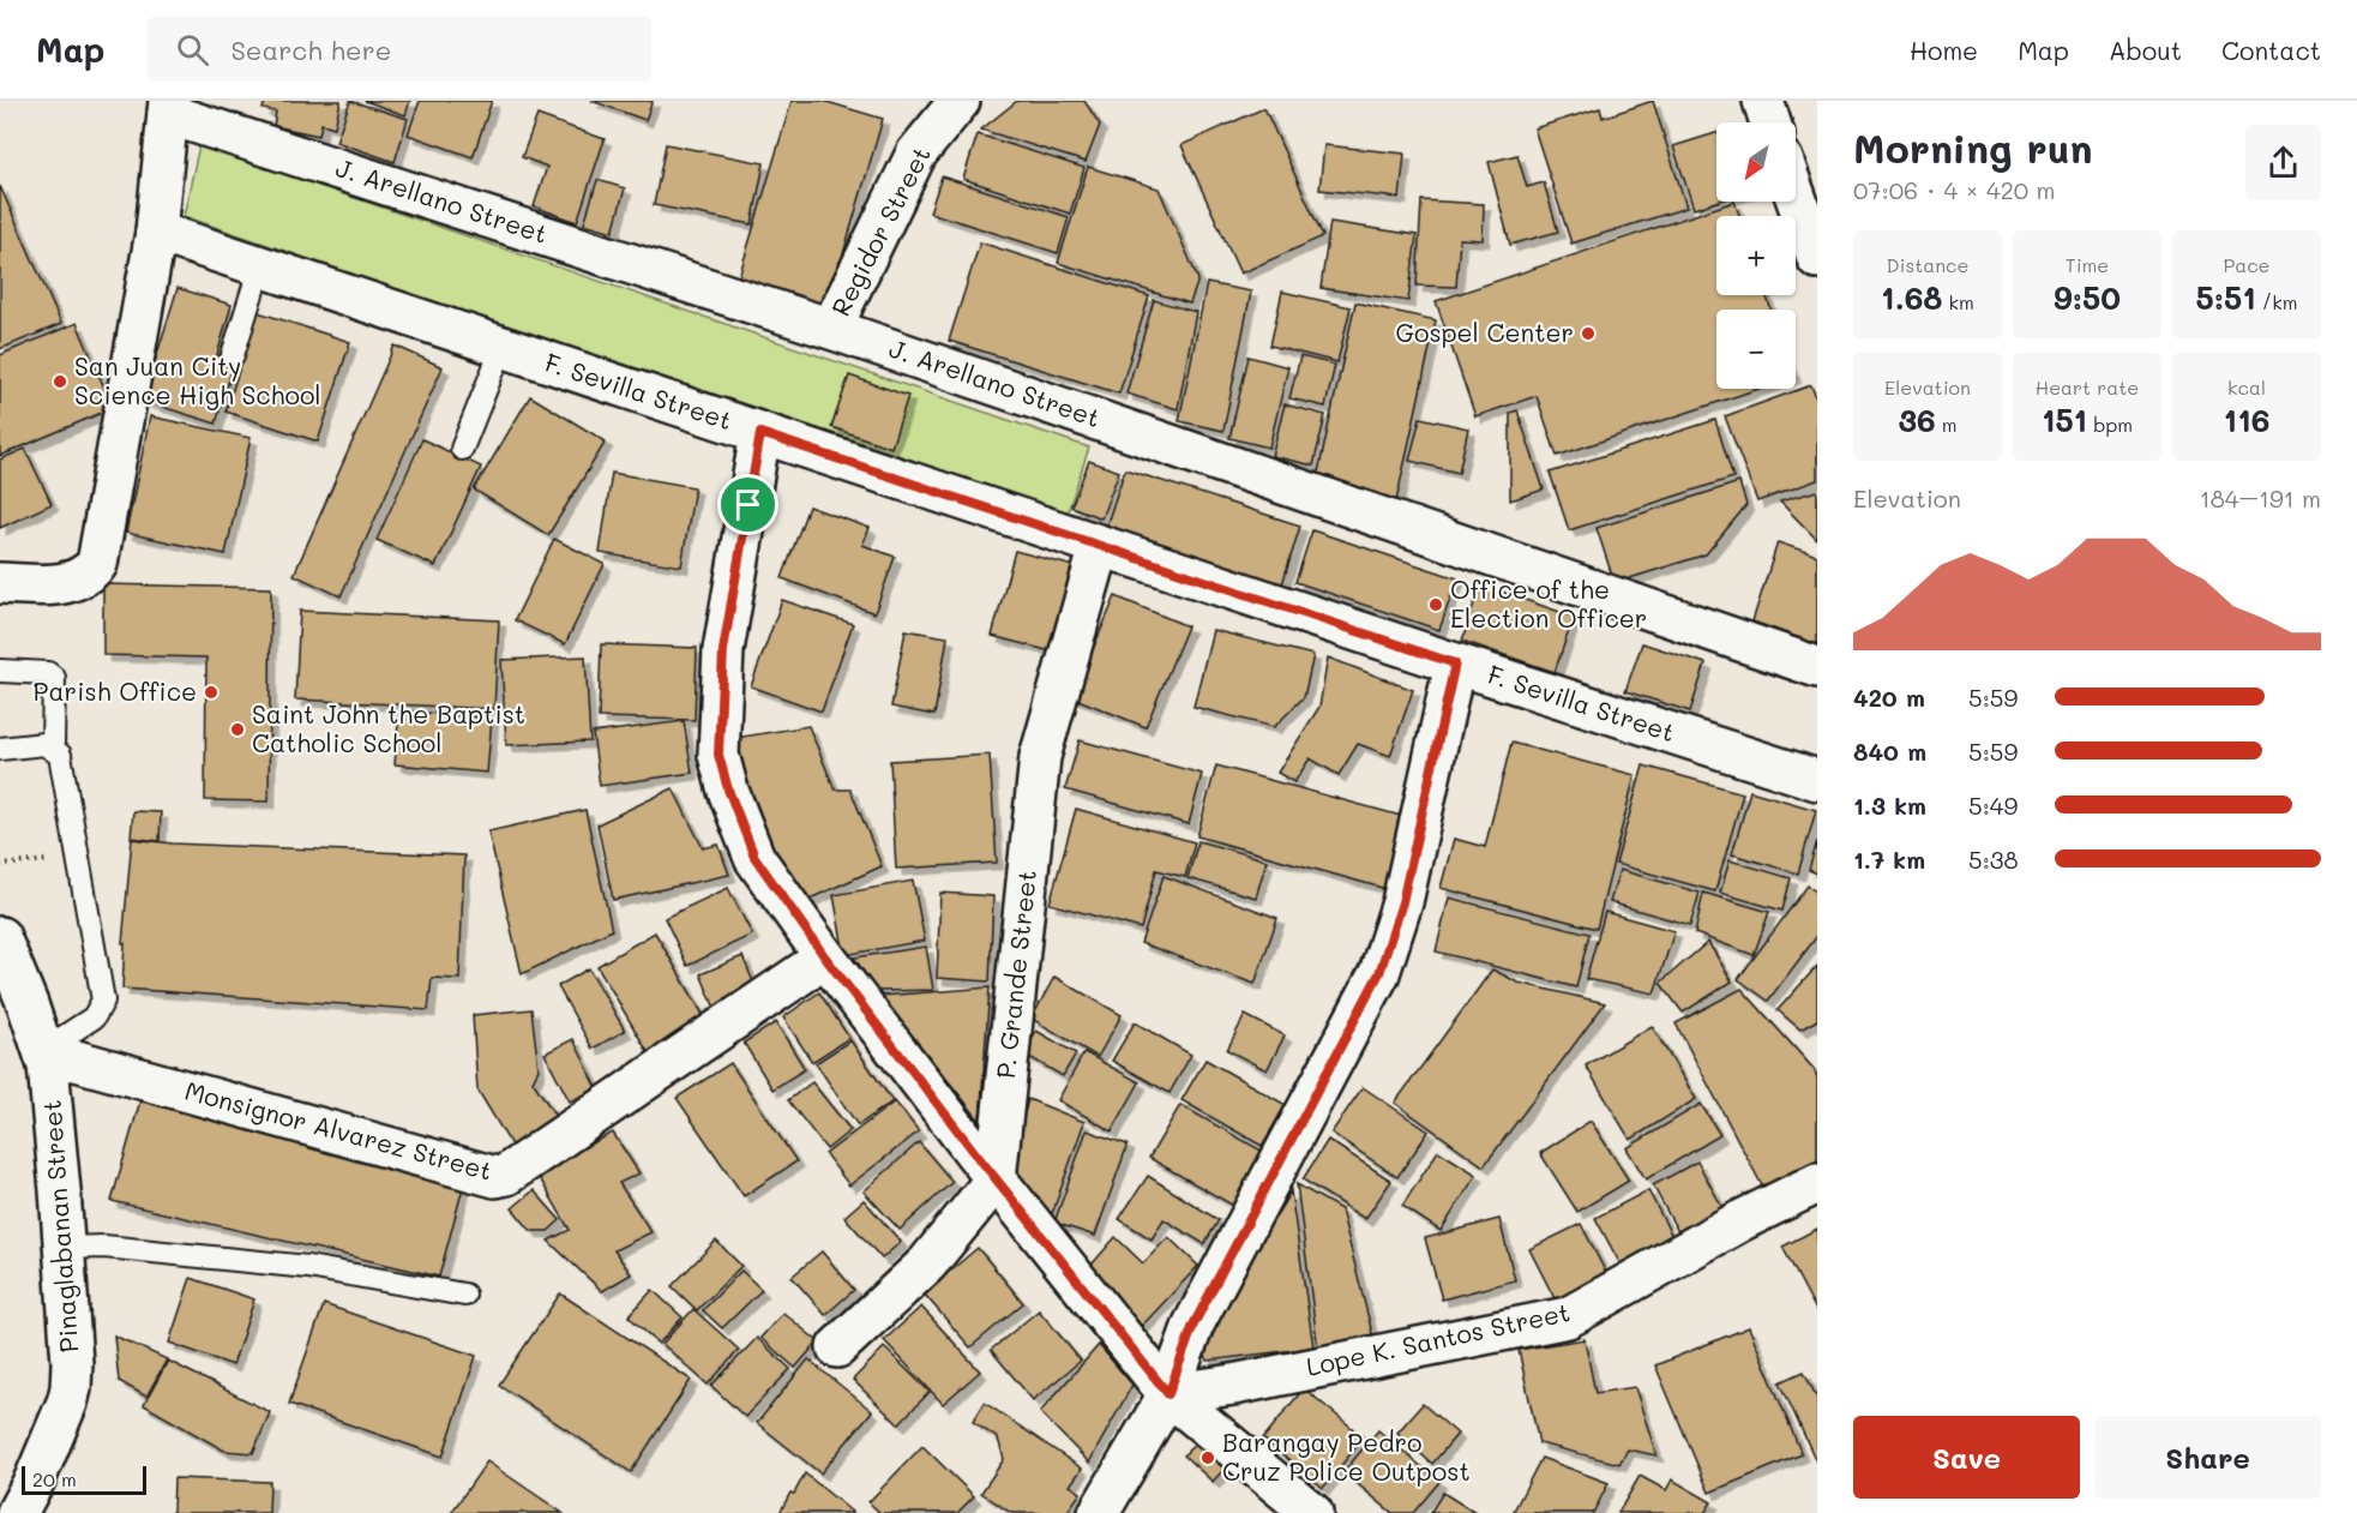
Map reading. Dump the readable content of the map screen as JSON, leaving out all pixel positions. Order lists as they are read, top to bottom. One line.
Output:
{"streets":{"street":["J. Arellano Street","Regidor Street","F. Sevilla Street","P. Grande Street","Monsignor Alvarez Street","Pinaglabanan Street","Lope K. Santos Street"]},"crossings":[["J. Arellano Street","Regidor Street"],["F. Sevilla Street","P. Grande Street"],["Monsignor Alvarez Street","Pinaglabanan Street"]],"places":["Gospel Center","San Juan City Science High School","Office of the Election Officer","Parish Office","Saint John the Baptist Catholic School","Barangay Pedro Cruz Police Outpost"],"scale_bar":"20 m","north":"bottom left","page":{"header":"Map","search":"Search here","nav":["Home","Map","About","Contact"],"heading":["Morning run","07:06 · 4 × 420 m"],"map_buttons":["+","−"],"stats":[["Distance","1.68 km"],["Time","9:50"],["Pace","5:51 /km"],["Elevation","36 m"],["Heart rate","151 bpm"],["kcal","116"]],"chart":["Elevation","184–191 m"],"list":[{"name":"420 m","note":"5:59"},{"name":"840 m","note":"5:59"},{"name":"1.3 km","note":"5:49"},{"name":"1.7 km","note":"5:38"}],"buttons":["Save","Share"],"scale":"20 m"}}
